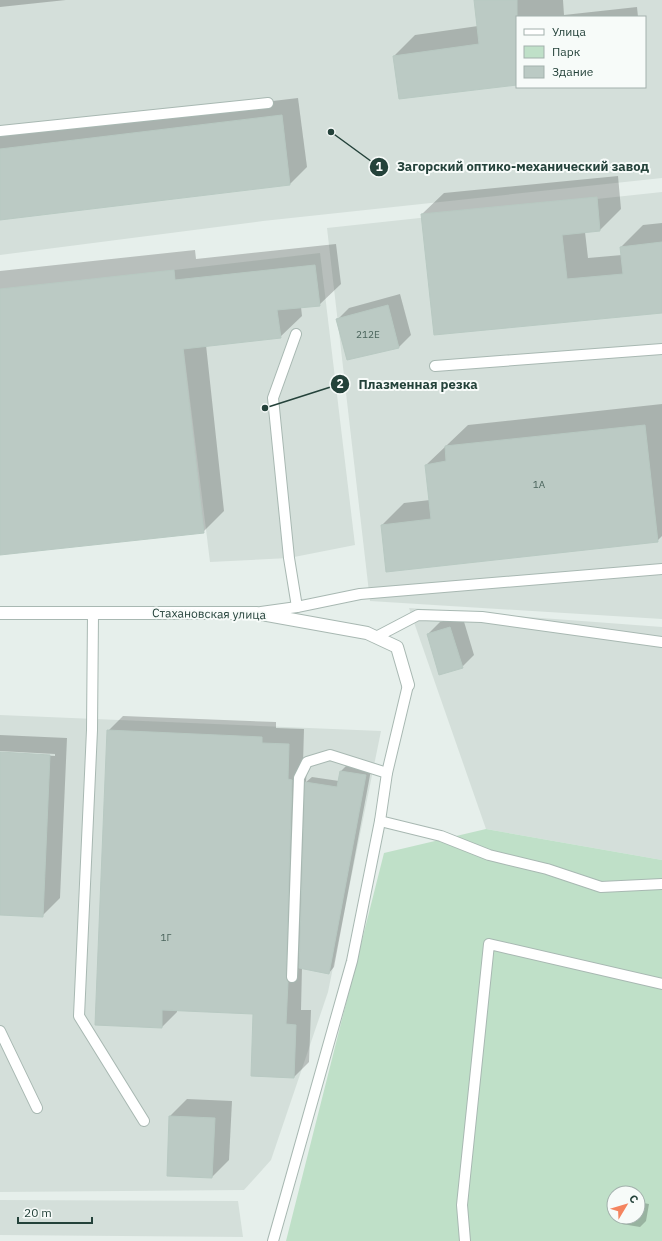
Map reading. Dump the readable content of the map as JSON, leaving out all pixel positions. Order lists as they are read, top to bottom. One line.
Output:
{"streets":{"street":["Стахановская улица"]},"places":["Загорский оптико-механический завод","Плазменная резка"],"house_numbers":["212Е","1А","1Г"],"legend":["Улица","Парк","Здание"],"scale_bar":"20 m","north":"top right"}
